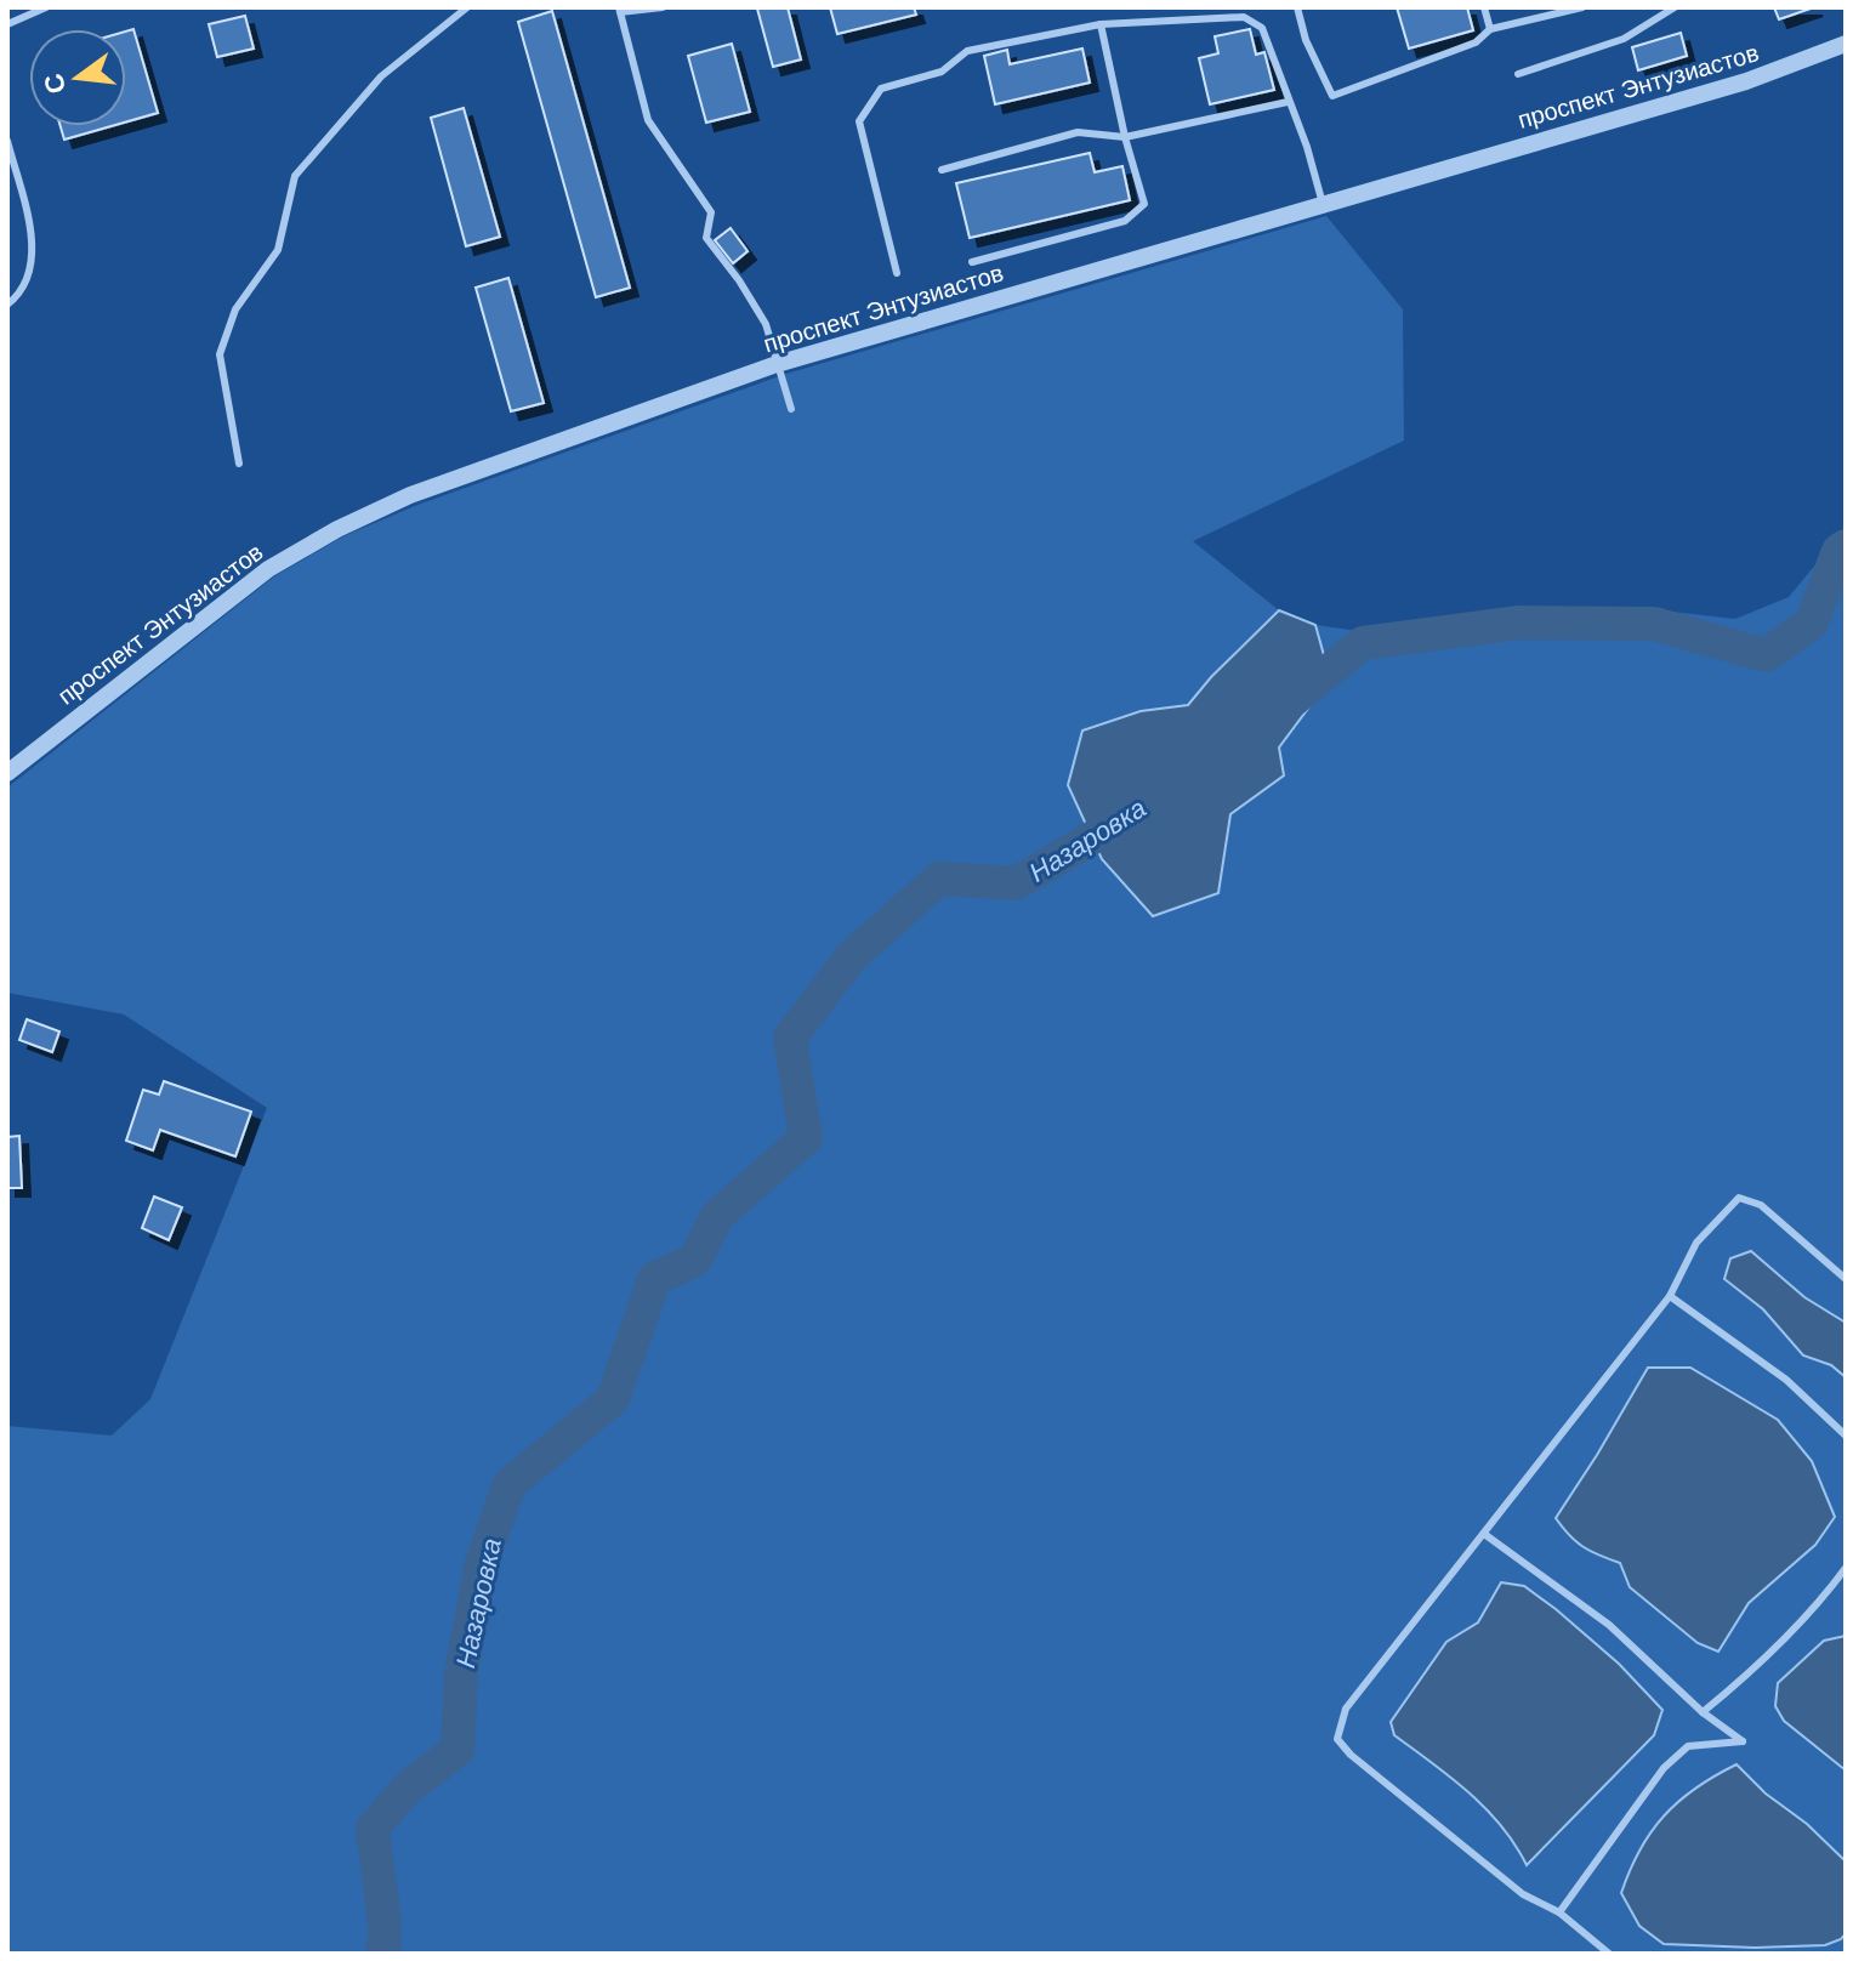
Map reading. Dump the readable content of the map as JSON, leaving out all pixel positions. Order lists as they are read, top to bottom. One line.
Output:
{"streets":{"street":["проспект Энтузиастов"]},"water":["Назаровка"],"north":"left"}
